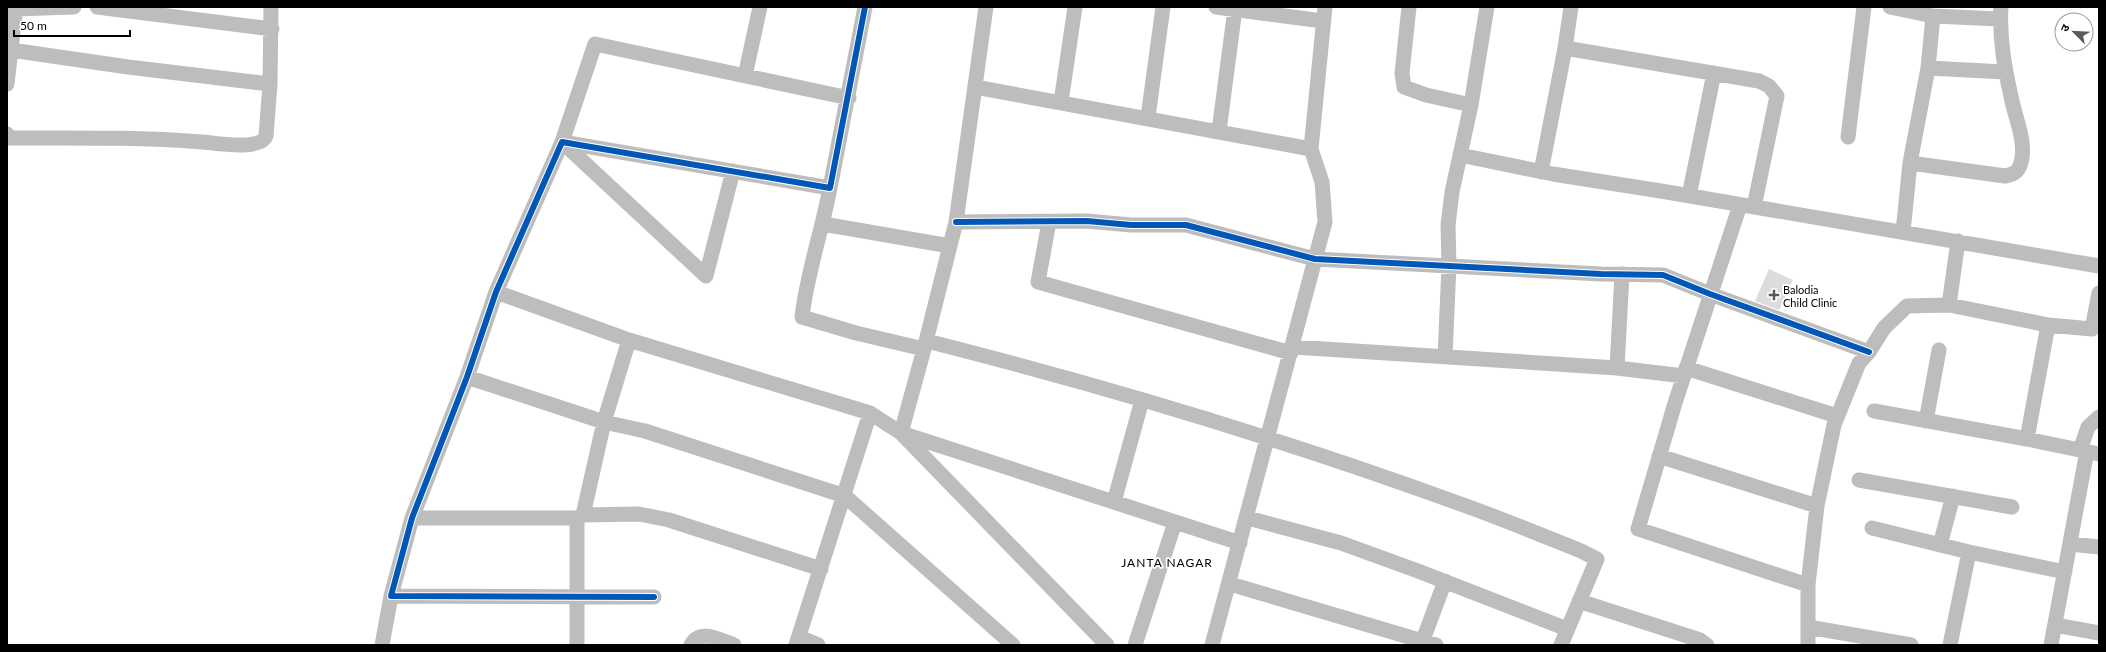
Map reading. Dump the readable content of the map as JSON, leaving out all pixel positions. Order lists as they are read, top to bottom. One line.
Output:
{"districts":["JANTA NAGAR"],"places":{"health":["Balodia Child Clinic"]},"scale_bar":"50 m","north":"top left"}
